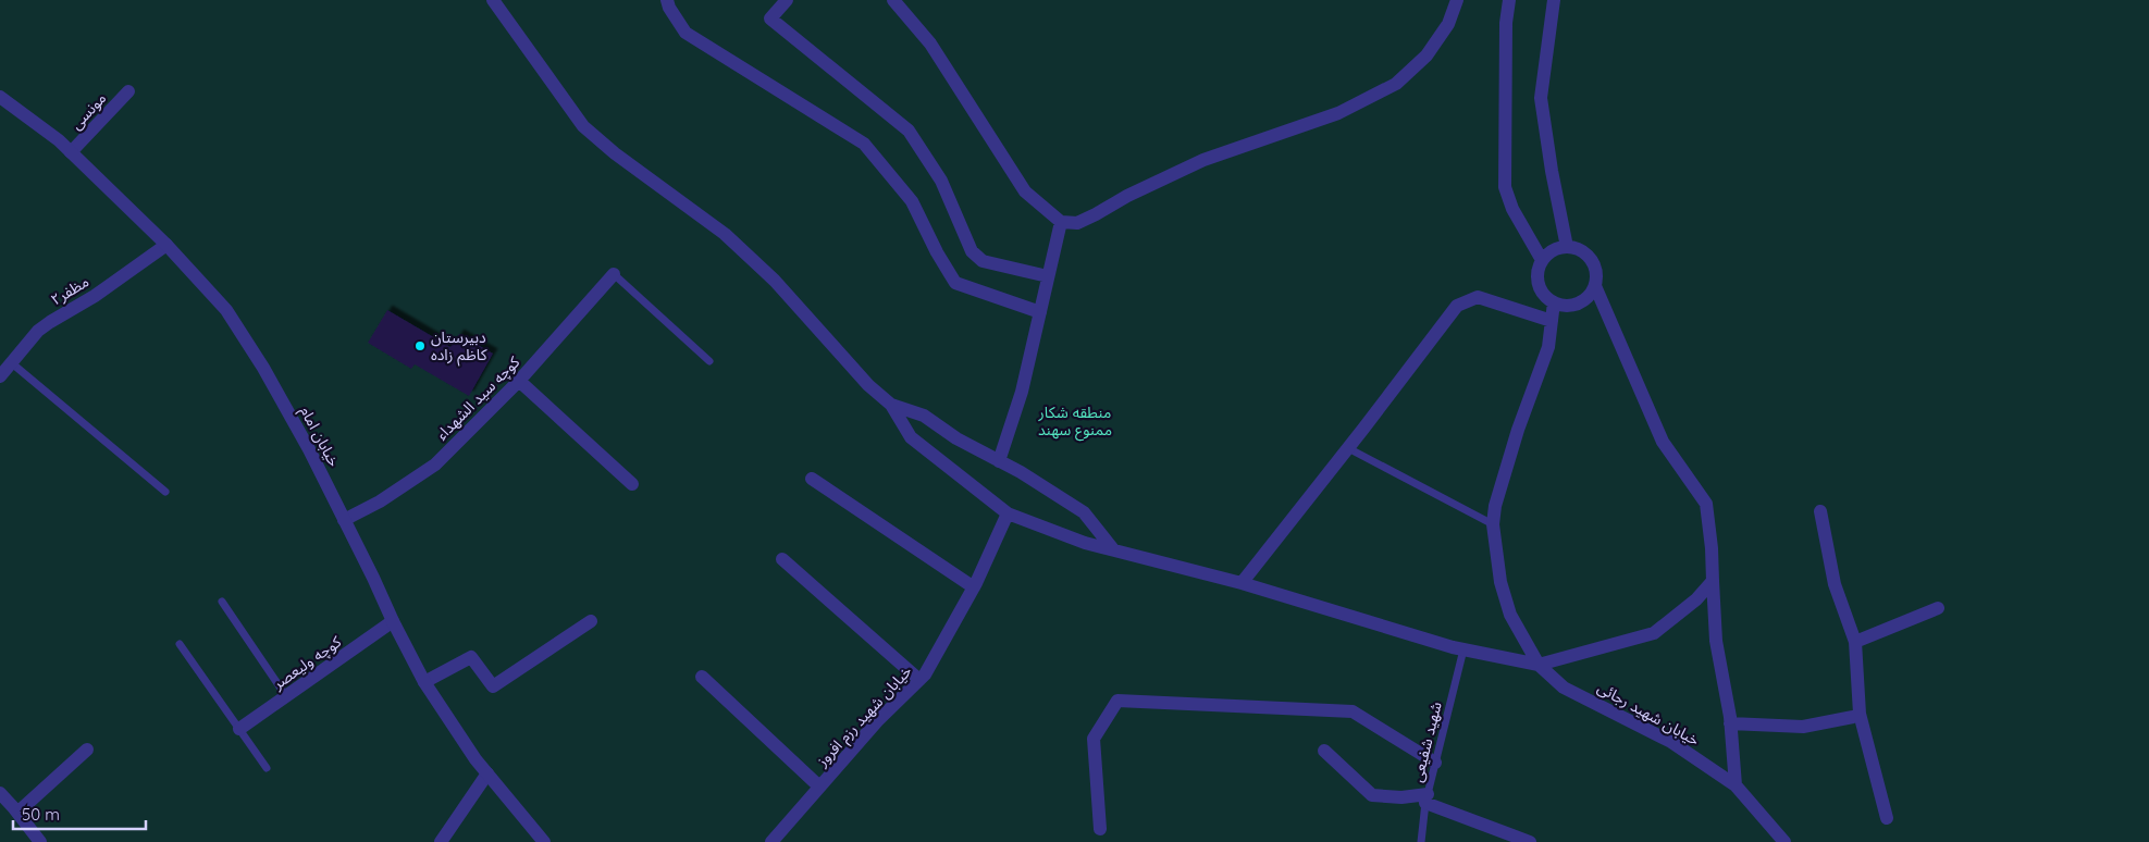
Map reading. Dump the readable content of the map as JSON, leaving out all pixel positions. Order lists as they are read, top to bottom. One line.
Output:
{"streets":{"street":["مونسی","مظفر۲","کوچه سید الشهداء","خیابان امام","کوچه ولیعصر","خیابان شهید رجائی","خیابان شهید رزم افروز"],"lane":["شهید شفیعی"]},"crossings":[["مونسی","خیابان امام"],["مظفر۲","خیابان امام"],["کوچه سید الشهداء","خیابان امام"],["خیابان امام","کوچه ولیعصر"]],"parks":["منطقه شکار ممنوع سهند"],"places":["دبیرستان کاظم زاده"],"scale_bar":"50 m"}
